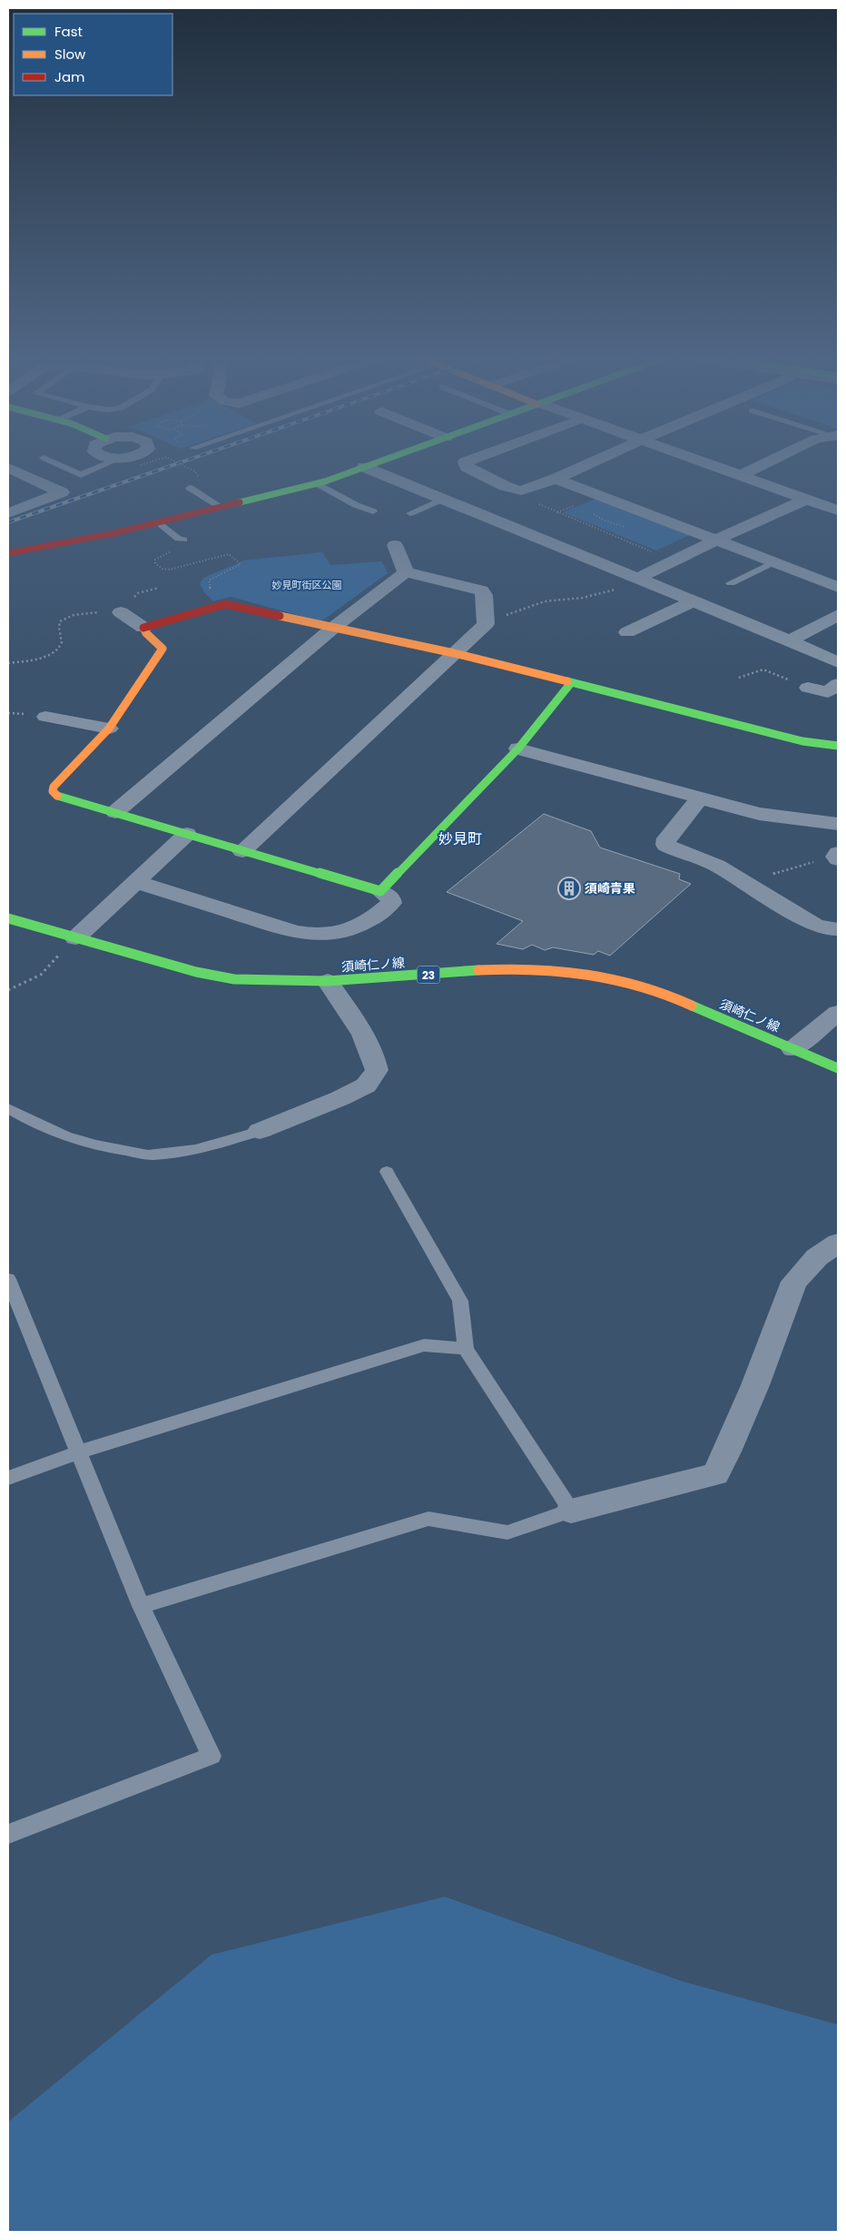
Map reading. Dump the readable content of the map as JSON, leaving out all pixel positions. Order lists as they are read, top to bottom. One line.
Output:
{"streets":{"street":["須崎仁ノ線","23"]},"districts":["妙見町"],"parks":["妙見町街区公園"],"places":{"building":["須崎青果"]},"legend":["Fast","Slow","Jam"]}
